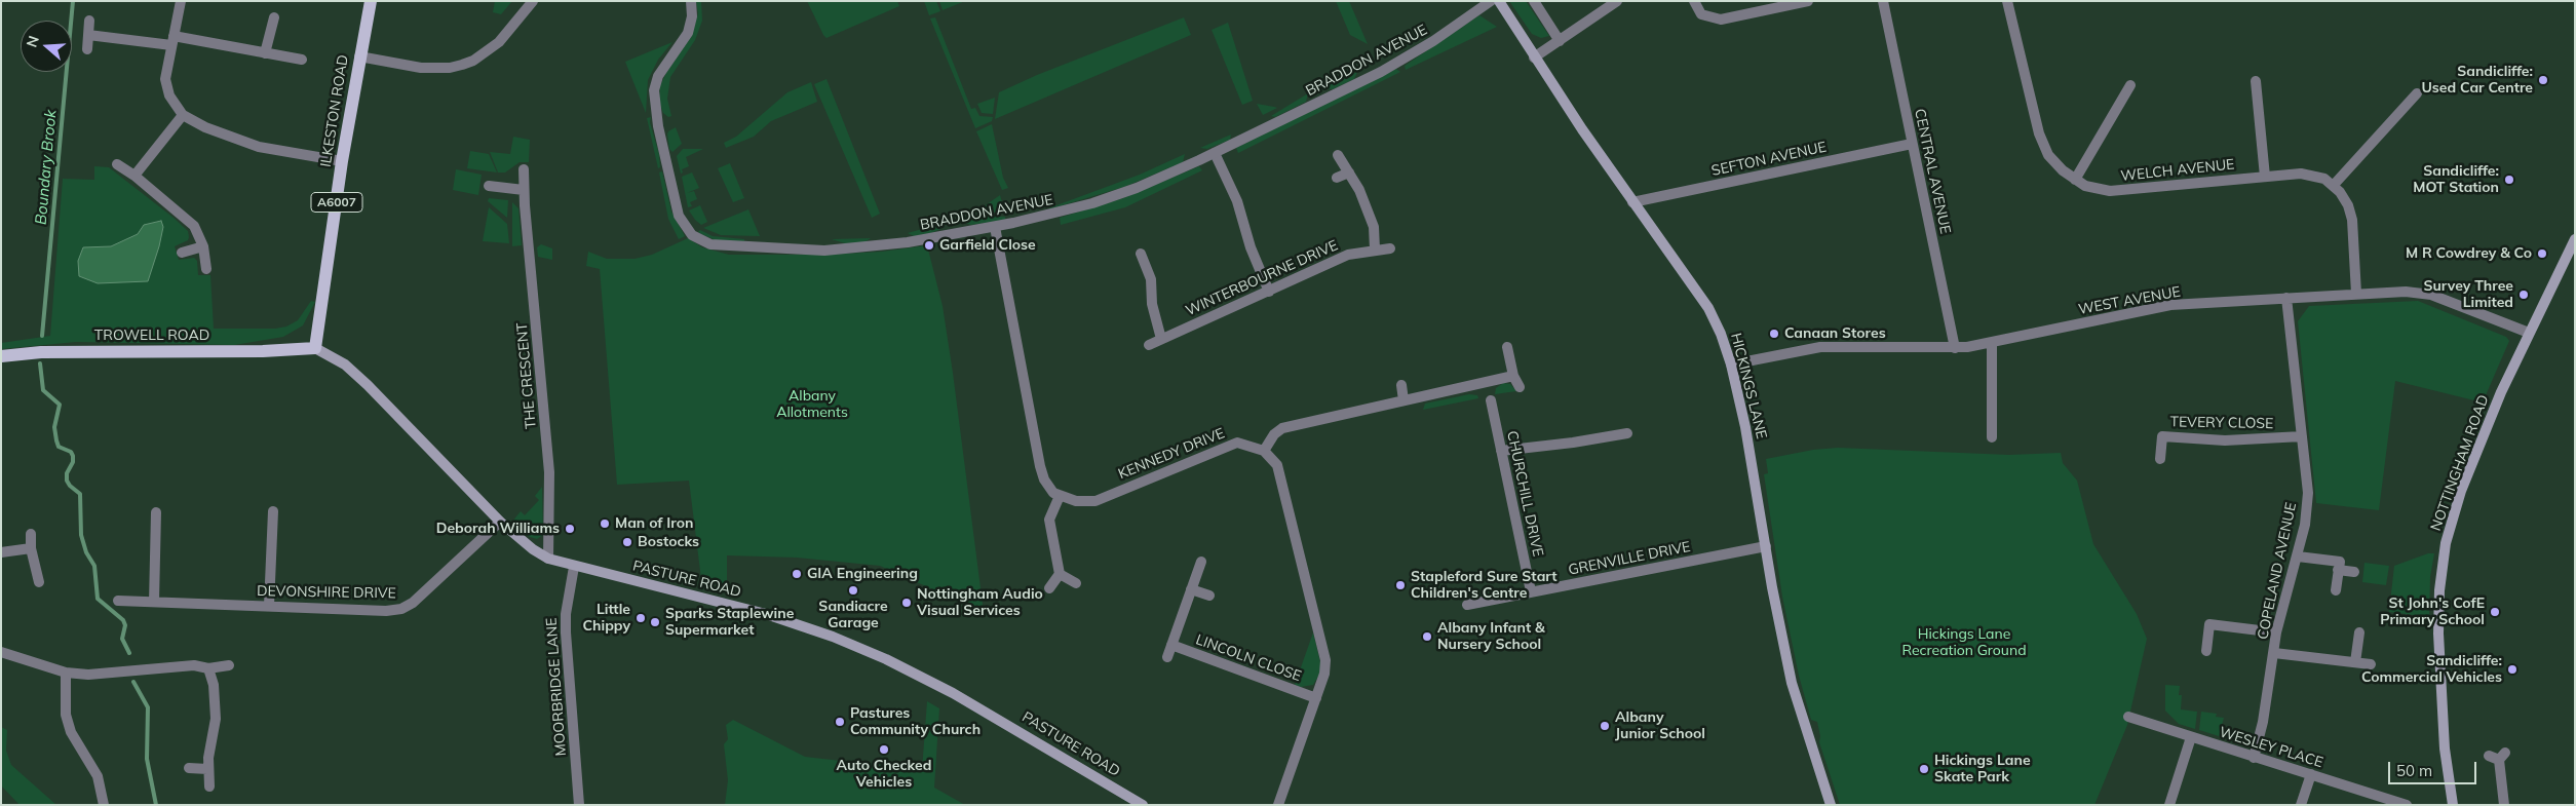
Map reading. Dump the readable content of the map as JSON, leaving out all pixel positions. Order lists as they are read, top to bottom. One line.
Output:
{"streets":{"main road":["ILKESTON ROAD","A6007","TROWELL ROAD","HICKINGS LANE","NOTTINGHAM ROAD","PASTURE ROAD"],"street":["BRADDON AVENUE","SEFTON AVENUE","WELCH AVENUE","CENTRAL AVENUE","WINTERBOURNE DRIVE","WEST AVENUE","THE CRESCENT","TEVERY CLOSE","KENNEDY DRIVE","CHURCHILL DRIVE","GRENVILLE DRIVE","COPELAND AVENUE","DEVONSHIRE DRIVE","LINCOLN CLOSE","MOORBRIDGE LANE","WESLEY PLACE"]},"crossings":[["ILKESTON ROAD","TROWELL ROAD"],["ILKESTON ROAD","PASTURE ROAD"],["SEFTON AVENUE","CENTRAL AVENUE"],["SEFTON AVENUE","HICKINGS LANE"],["CENTRAL AVENUE","WEST AVENUE"],["WEST AVENUE","HICKINGS LANE"],["WEST AVENUE","NOTTINGHAM ROAD"],["WEST AVENUE","COPELAND AVENUE"],["TROWELL ROAD","PASTURE ROAD"],["THE CRESCENT","PASTURE ROAD"],["HICKINGS LANE","GRENVILLE DRIVE"],["TEVERY CLOSE","COPELAND AVENUE"],["CHURCHILL DRIVE","GRENVILLE DRIVE"],["COPELAND AVENUE","WESLEY PLACE"],["PASTURE ROAD","DEVONSHIRE DRIVE"],["PASTURE ROAD","MOORBRIDGE LANE"]],"water":["Boundary Brook"],"parks":["Albany Allotments","Hickings Lane Recreation Ground"],"places":["Sandicliffe: Used Car Centre","Sandicliffe: MOT Station","Garfield Close","M R Cowdrey & Co","Survey Three Limited","Canaan Stores","Man of Iron","Deborah Williams","Bostocks","GIA Engineering","Stapleford Sure Start Children's Centre","Sandiacre Garage","Nottingham Audio Visual Services","St John's CofE Primary School","Little Chippy","Sparks Staplewine Supermarket","Albany Infant & Nursery School","Sandicliffe: Commercial Vehicles","Pastures Community Church","Albany Junior School","Auto Checked Vehicles","Hickings Lane Skate Park"],"scale_bar":"50 m","north":"left"}
